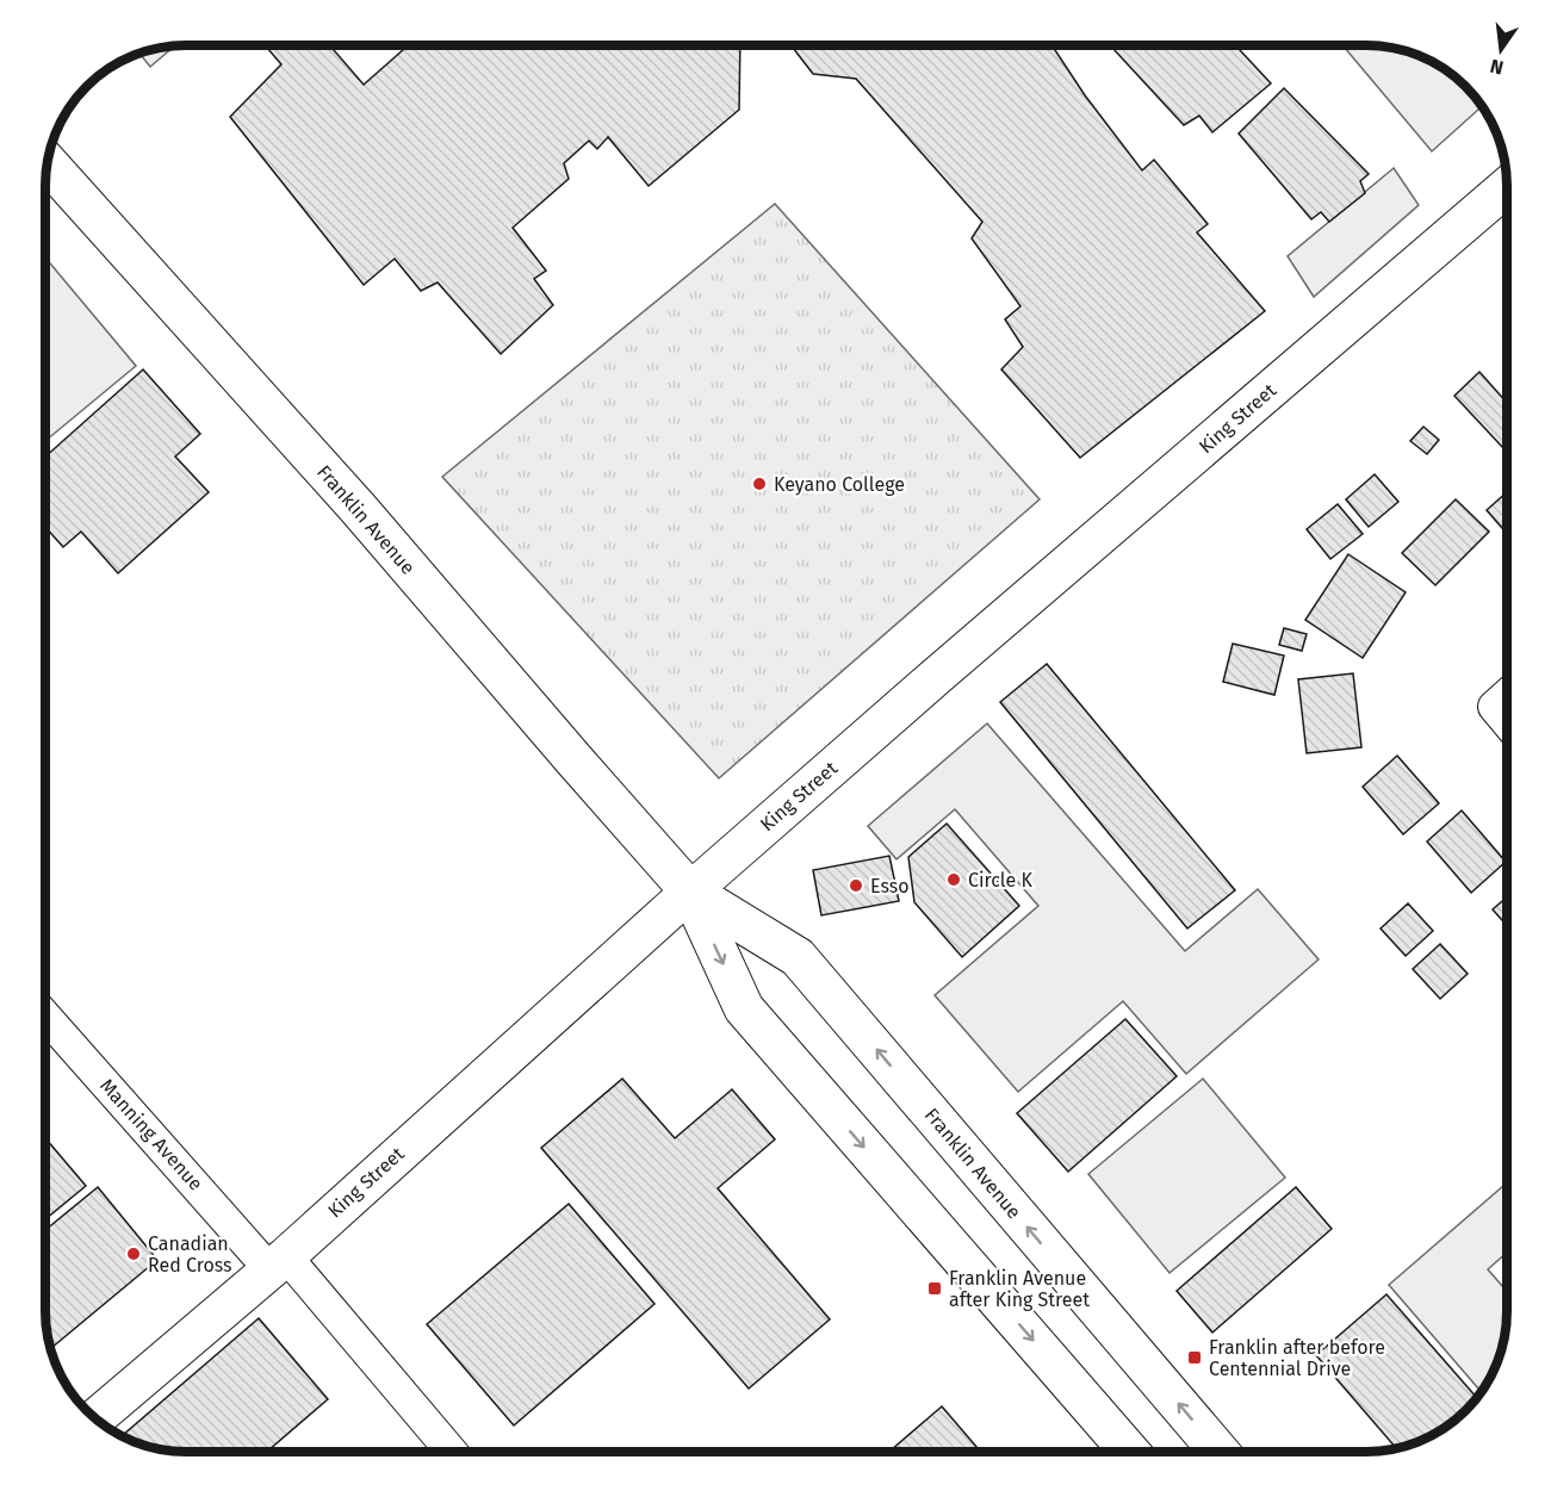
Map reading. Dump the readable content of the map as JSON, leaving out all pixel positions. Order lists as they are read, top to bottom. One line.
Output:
{"streets":{"main road":["Franklin Avenue"],"street":["King Street","Manning Avenue"]},"crossings":[["King Street","Franklin Avenue"],["King Street","Manning Avenue"]],"places":{"other":["Keyano College","Circle K","Esso","Canadian Red Cross"],"transit":["Franklin Avenue after King Street","Franklin after before Centennial Drive"]},"north":"bottom"}
